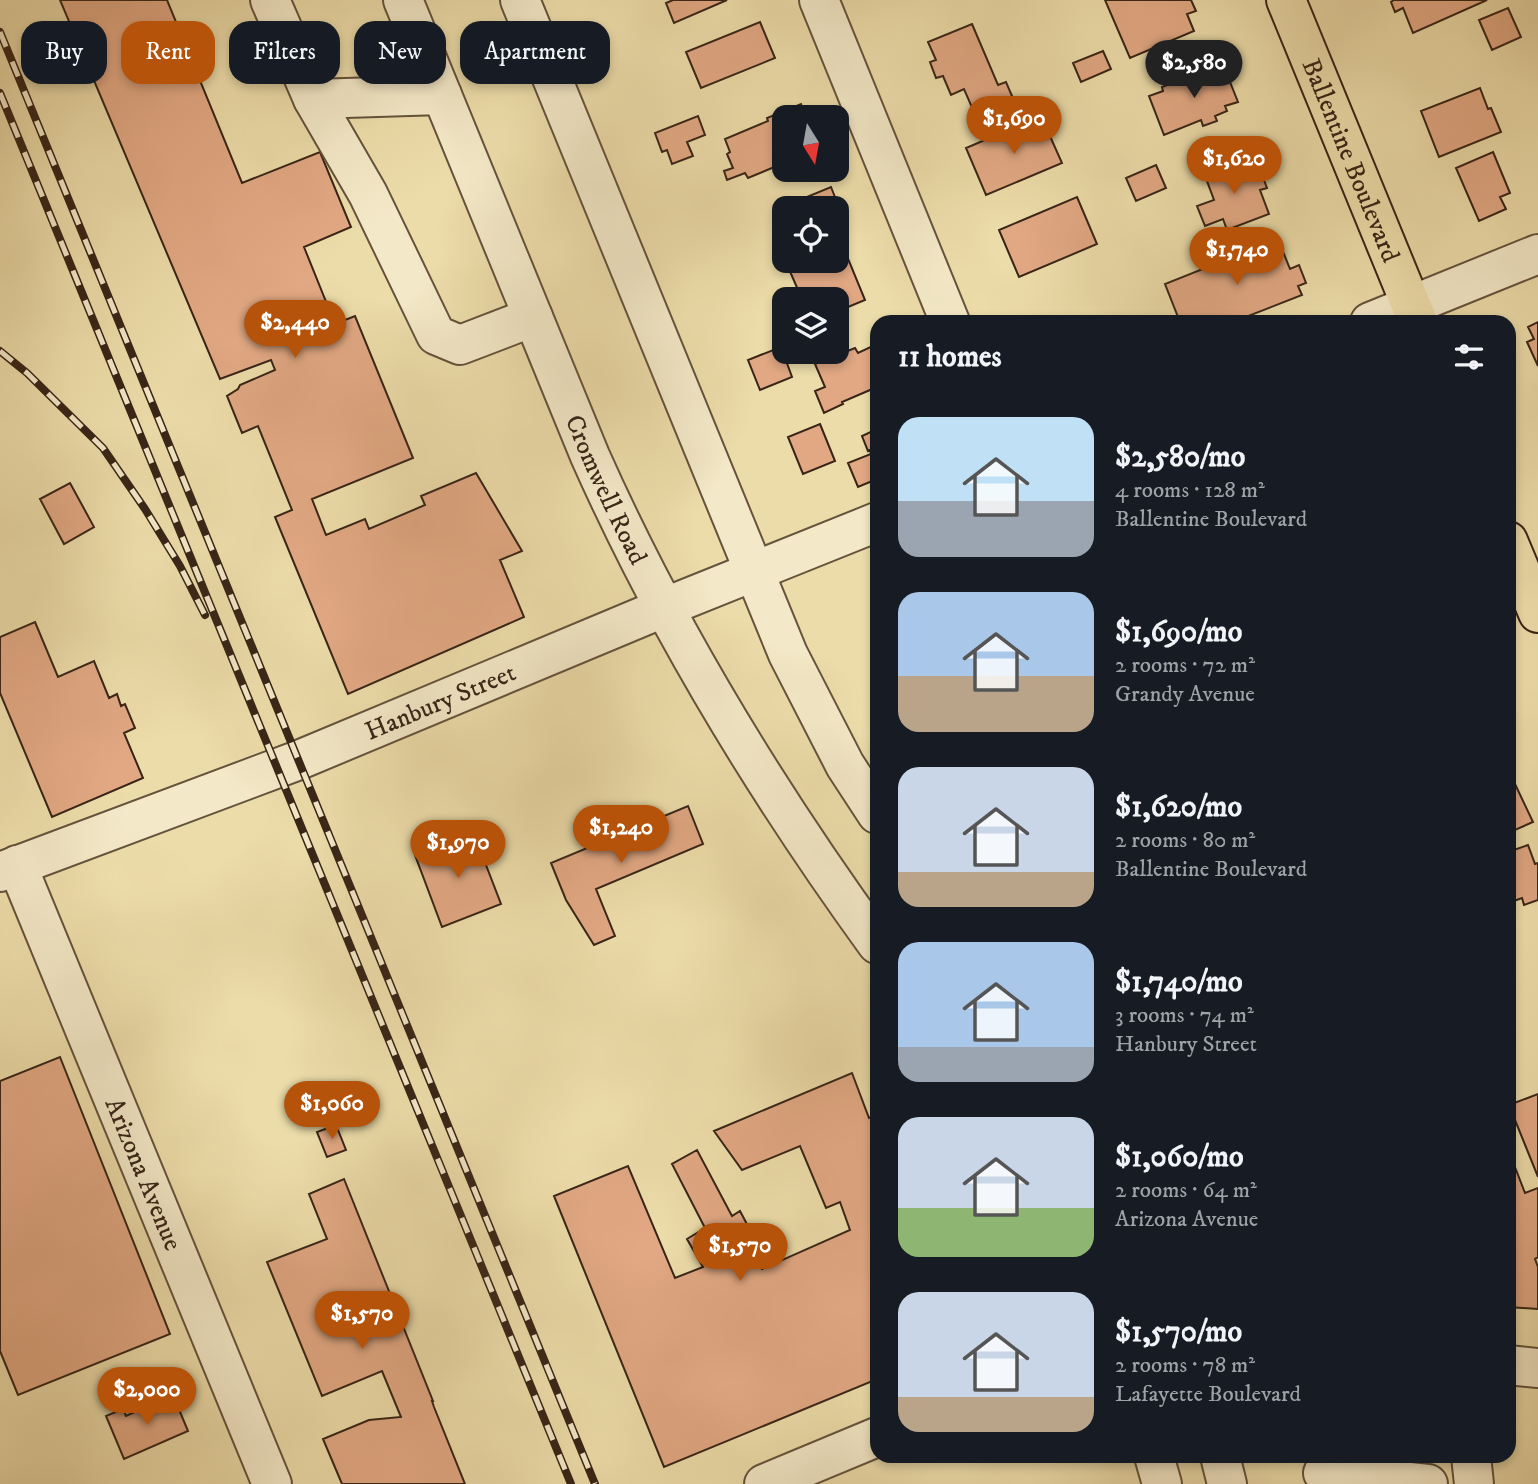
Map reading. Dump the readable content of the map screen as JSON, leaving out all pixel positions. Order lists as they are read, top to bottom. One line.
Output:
{"streets":{"main road":["Ballentine Boulevard"],"street":["Cromwell Road","Hanbury Street","Arizona Avenue"]},"crossings":[["Cromwell Road","Hanbury Street"],["Hanbury Street","Arizona Avenue"]],"north":"bottom","page":{"chip":["Buy","Rent","Filters","New","Apartment"],"price":["$2,580","$1,690","$1,620","$1,740","$2,440","$1,240","$1,970","$1,060","$1,570","$1,570","$2,000"],"heading":"11 homes","list":[{"name":"$2,580/mo","note":"4 rooms · 128 m² · Ballentine Boulevard"},{"name":"$1,690/mo","note":"2 rooms · 72 m² · Grandy Avenue"},{"name":"$1,620/mo","note":"2 rooms · 80 m² · Ballentine Boulevard"},{"name":"$1,740/mo","note":"3 rooms · 74 m² · Hanbury Street"},{"name":"$1,060/mo","note":"2 rooms · 64 m² · Arizona Avenue"},{"name":"$1,570/mo","note":"2 rooms · 78 m² · Lafayette Boulevard"}]}}
